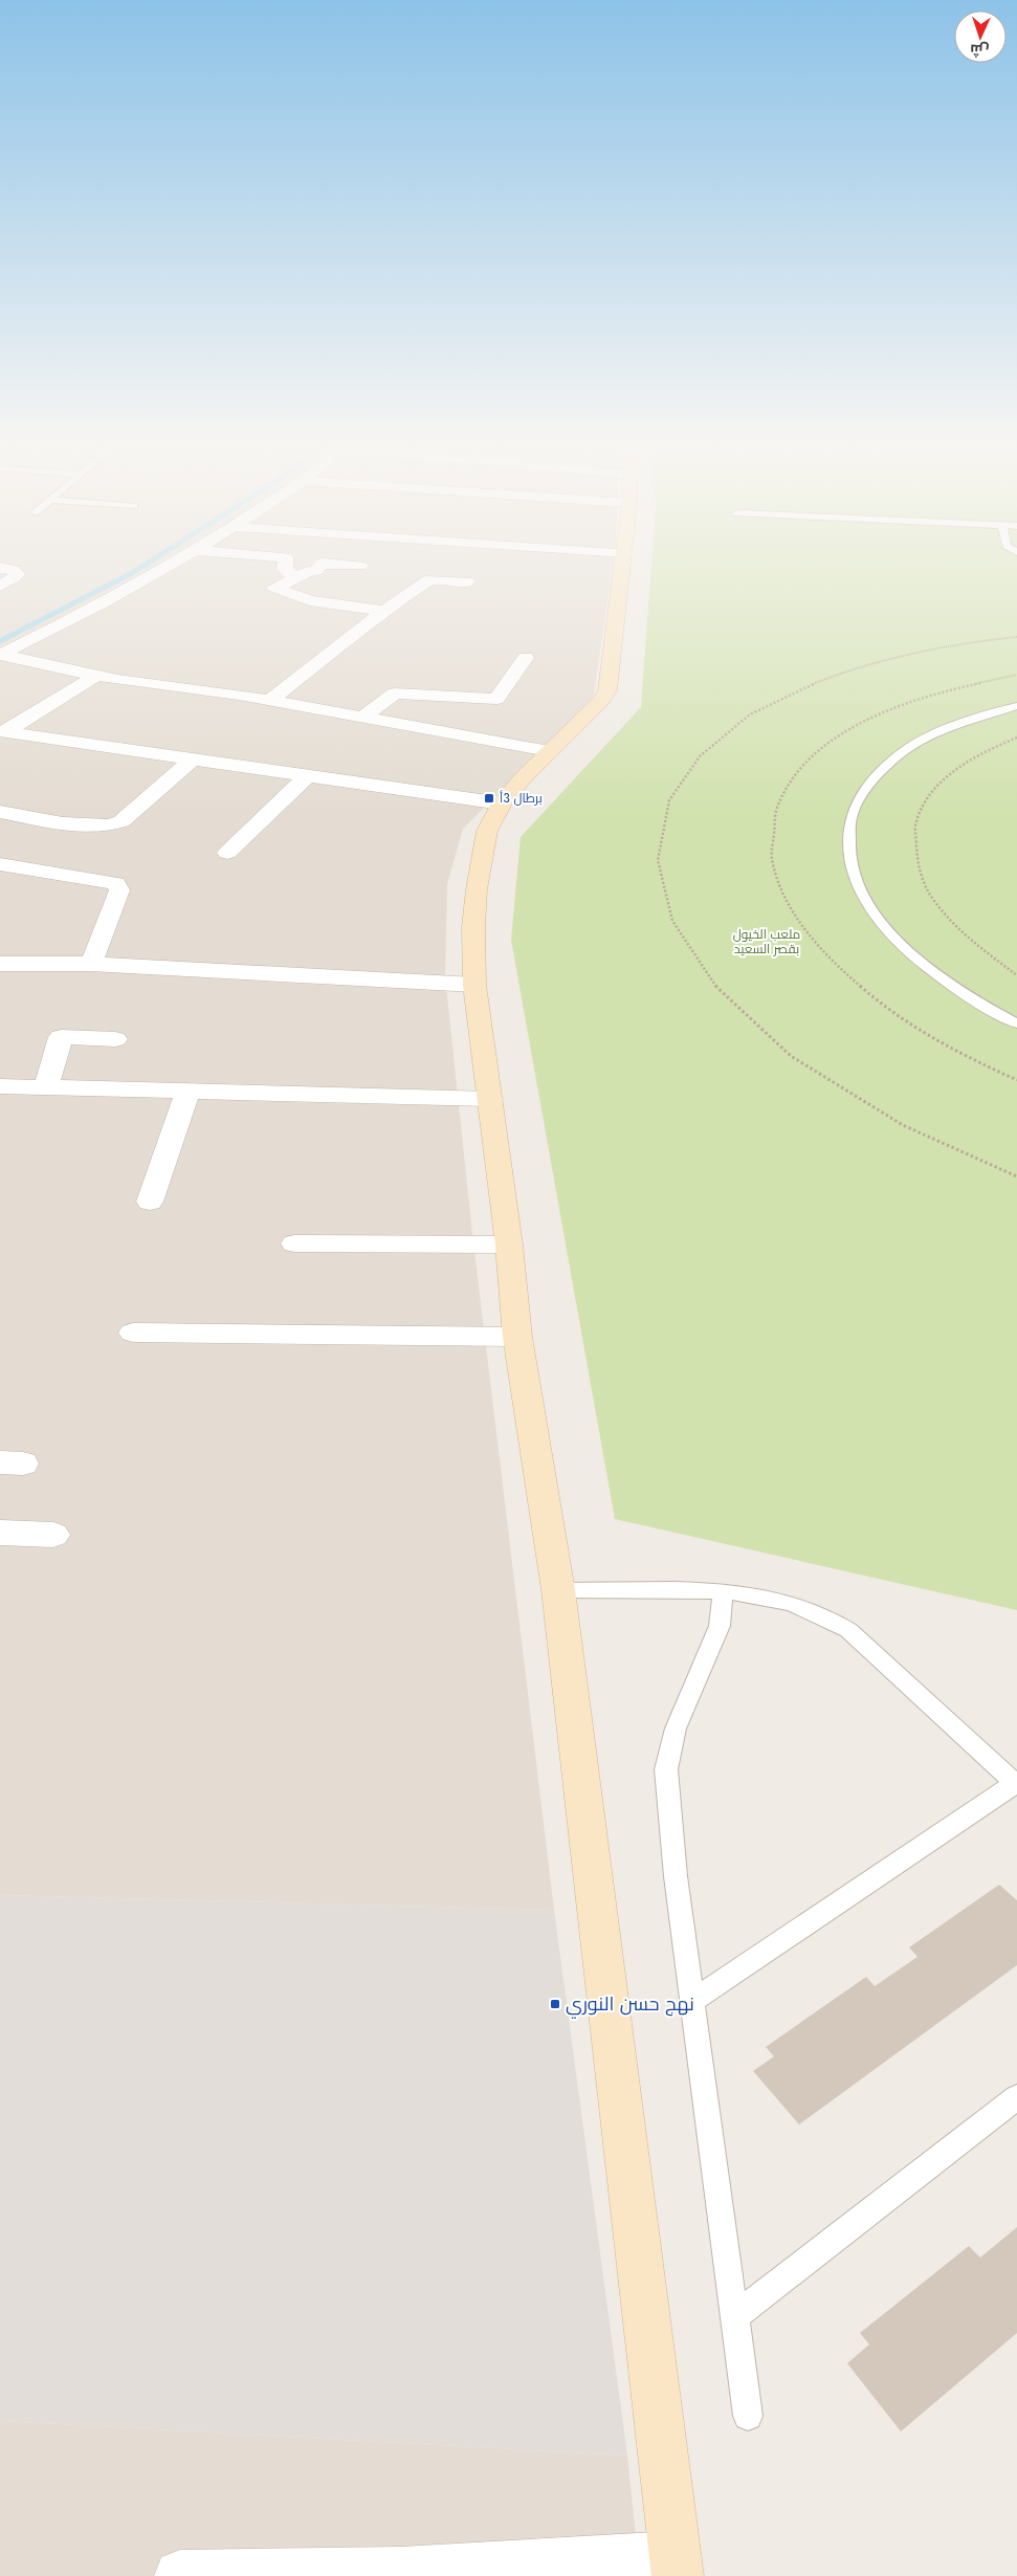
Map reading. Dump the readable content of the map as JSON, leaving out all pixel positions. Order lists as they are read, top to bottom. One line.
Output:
{"parks":["ملعب الخيول بقصر السعيد"],"places":{"transit":["برطال 3أ","نهج حسن النوري"]},"north":"bottom"}
